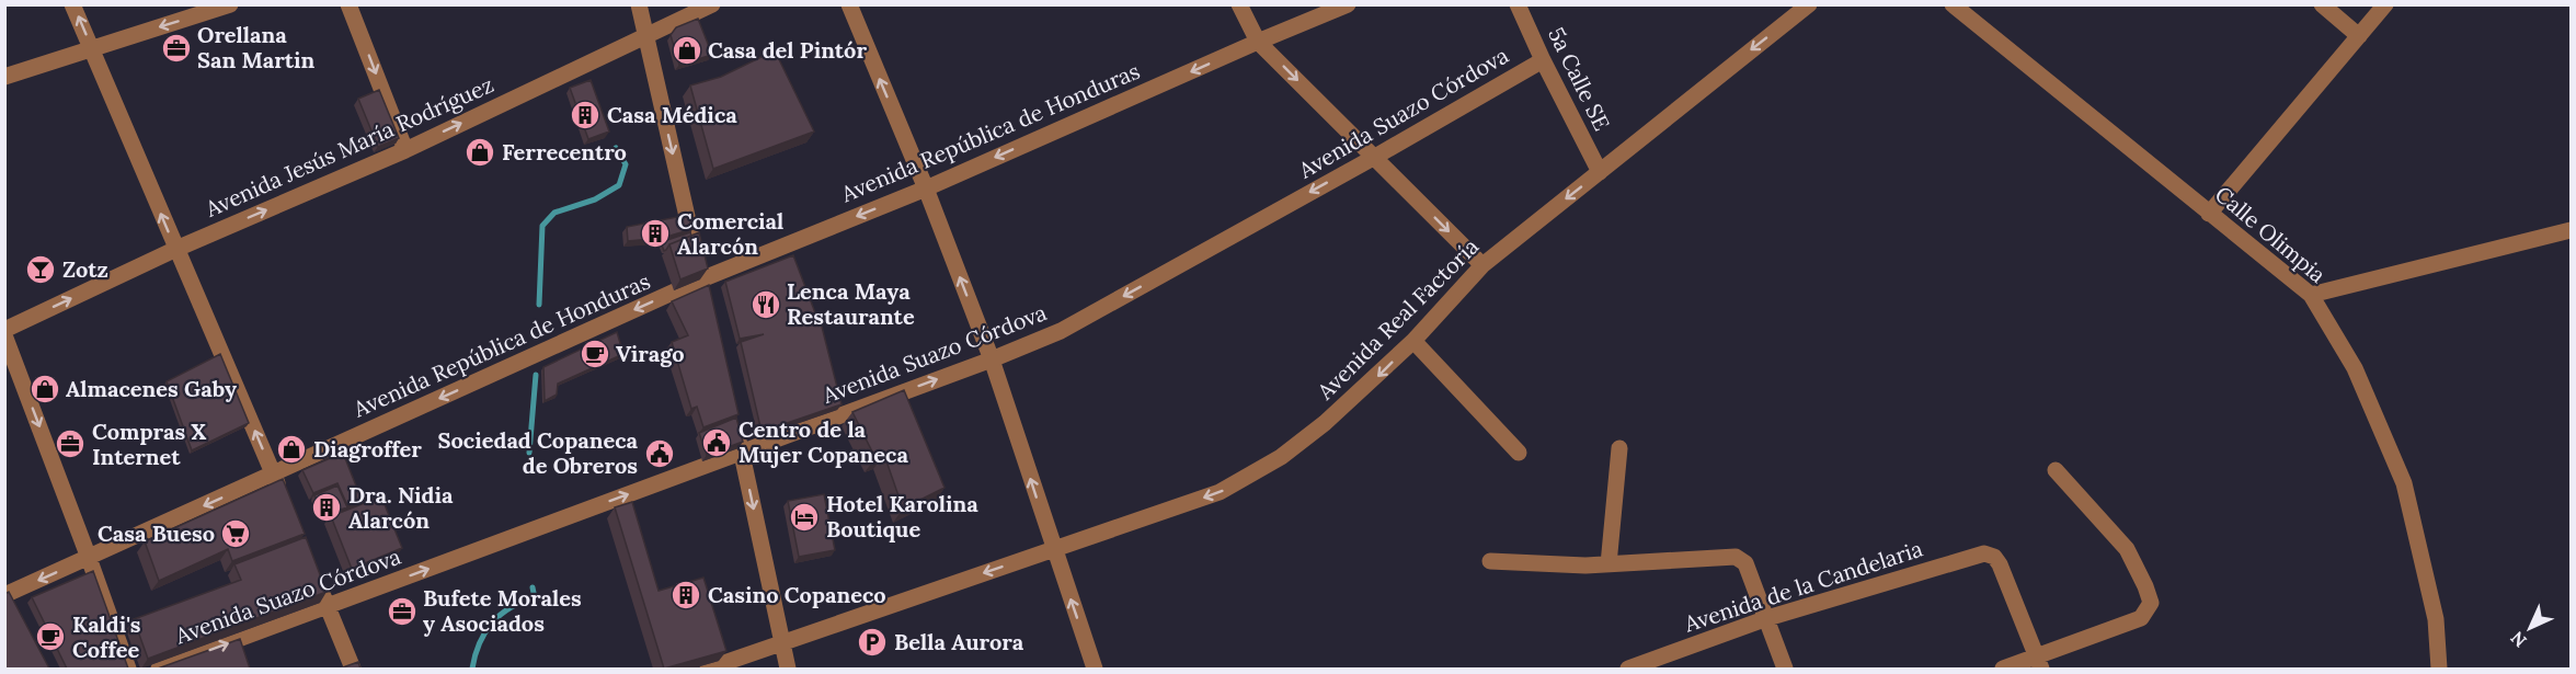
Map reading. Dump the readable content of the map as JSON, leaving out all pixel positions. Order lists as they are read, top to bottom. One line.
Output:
{"streets":{"street":["5a Calle SE","Avenida Suazo Córdova","Avenida República de Honduras","Avenida Jesús María Rodríguez","Calle Olimpia","Avenida Real Factoría","Avenida de la Candelaria"]},"crossings":[["5a Calle SE","Avenida Suazo Córdova"],["5a Calle SE","Avenida Real Factoría"]],"one_way":["Avenida República de Honduras","Avenida Jesús María Rodríguez","Avenida Real Factoría"],"places":{"office":["Orellana San Martin","Compras X Internet","Bufete Morales y Asociados"],"shop":["Casa del Pintór","Ferrecentro","Almacenes Gaby","Diagroffer"],"building":["Casa Médica","Comercial Alarcón","Dra. Nidia Alarcón","Casino Copaneco"],"bar":["Zotz"],"restaurant":["Lenca Maya Restaurante"],"cafe":["Virago","Kaldi's Coffee"],"public building":["Centro de la Mujer Copaneca","Sociedad Copaneca de Obreros"],"hotel":["Hotel Karolina Boutique"],"supermarket":["Casa Bueso"],"parking":["Bella Aurora"]},"north":"bottom left"}
